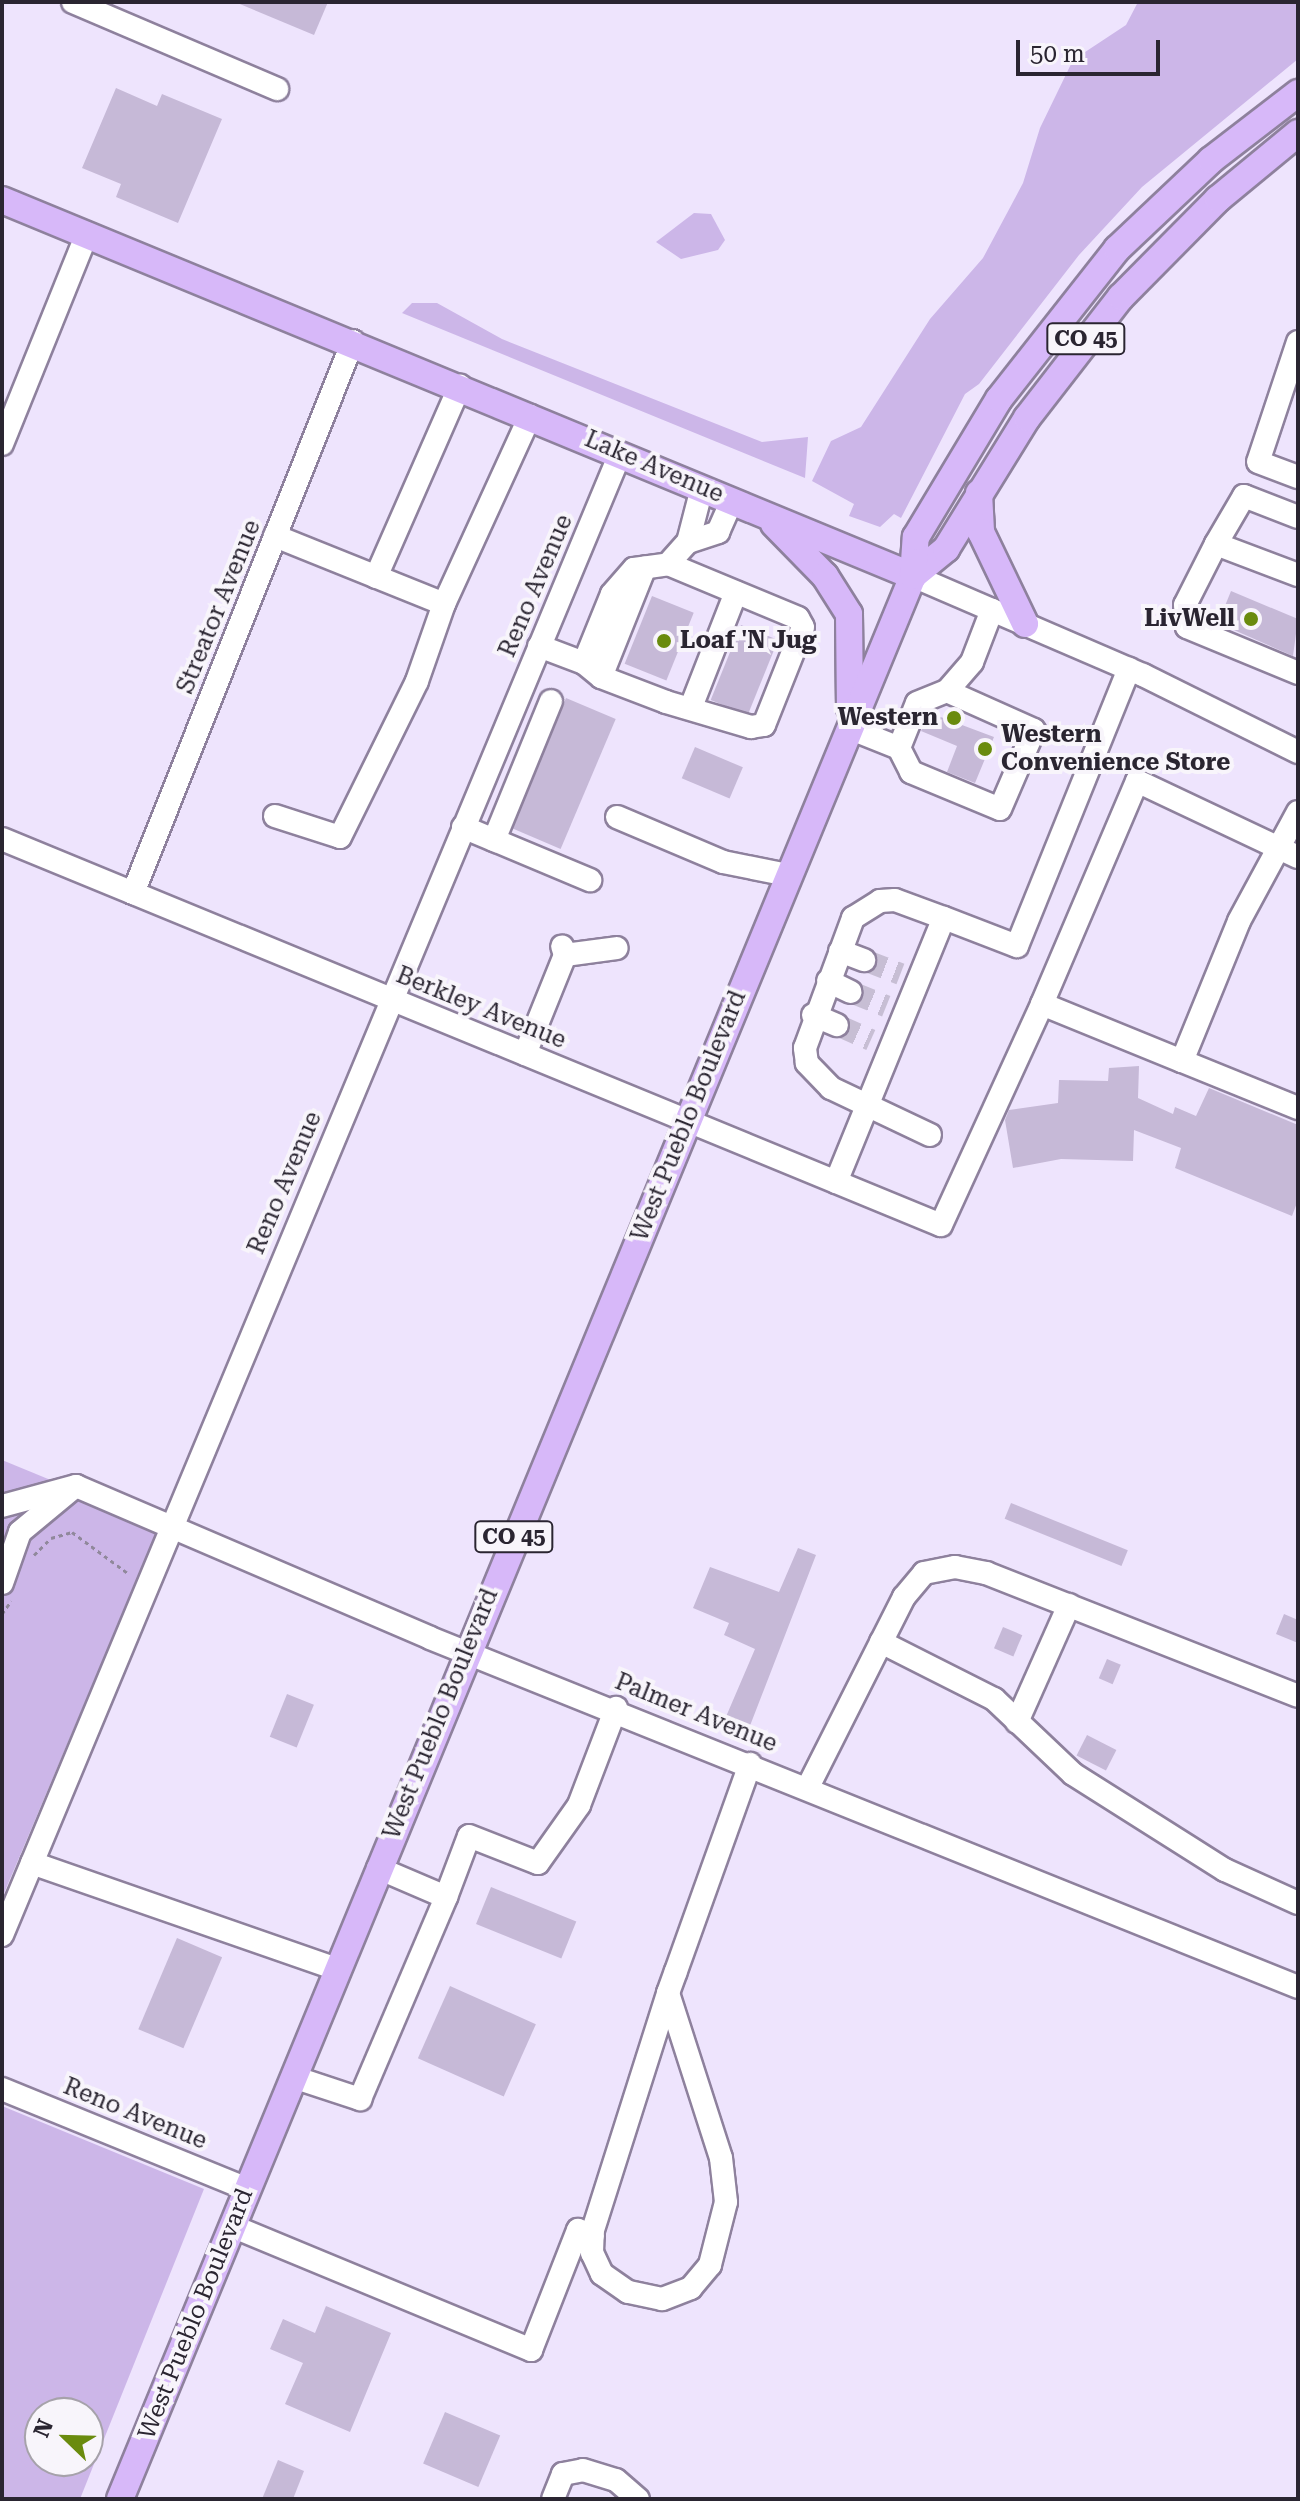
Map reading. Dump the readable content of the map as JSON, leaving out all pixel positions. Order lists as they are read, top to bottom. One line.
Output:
{"streets":{"main road":["CO 45","Lake Avenue","West Pueblo Boulevard"],"street":["Reno Avenue","Streator Avenue","Berkley Avenue","Palmer Avenue"]},"crossings":[["Lake Avenue","Reno Avenue"],["Lake Avenue","Streator Avenue"],["Lake Avenue","West Pueblo Boulevard"],["Reno Avenue","Berkley Avenue"],["Reno Avenue","West Pueblo Boulevard"],["Reno Avenue","Palmer Avenue"],["Streator Avenue","Berkley Avenue"],["Berkley Avenue","West Pueblo Boulevard"],["West Pueblo Boulevard","Palmer Avenue"]],"places":["LivWell","Loaf 'N Jug","Western","Western Convenience Store"],"scale_bar":"50 m","north":"top left"}
